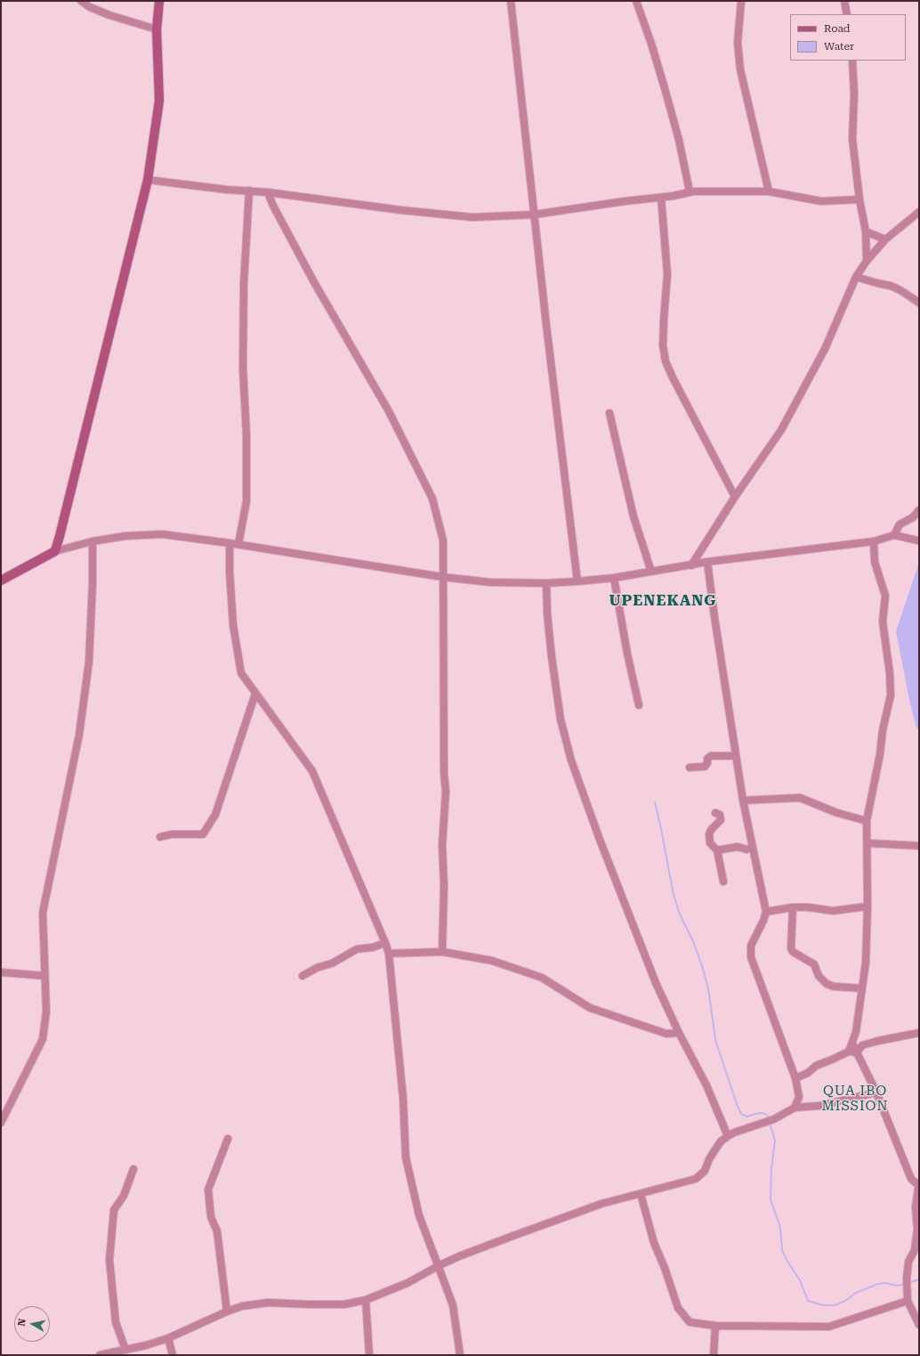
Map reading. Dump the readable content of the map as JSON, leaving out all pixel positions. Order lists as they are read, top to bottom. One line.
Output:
{"districts":["UPENEKANG","QUA IBO MISSION"],"legend":["Road","Water"],"north":"left"}
